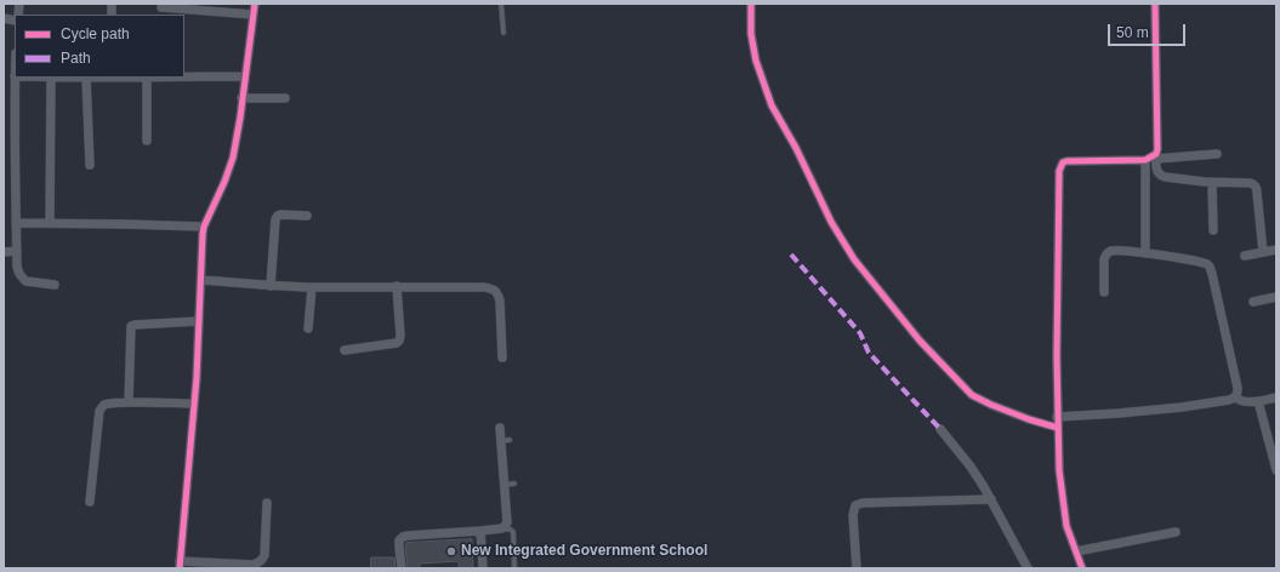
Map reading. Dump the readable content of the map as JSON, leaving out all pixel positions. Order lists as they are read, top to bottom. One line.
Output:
{"places":["New Integrated Government School"],"legend":["Cycle path","Path"],"scale_bar":"50 m"}
